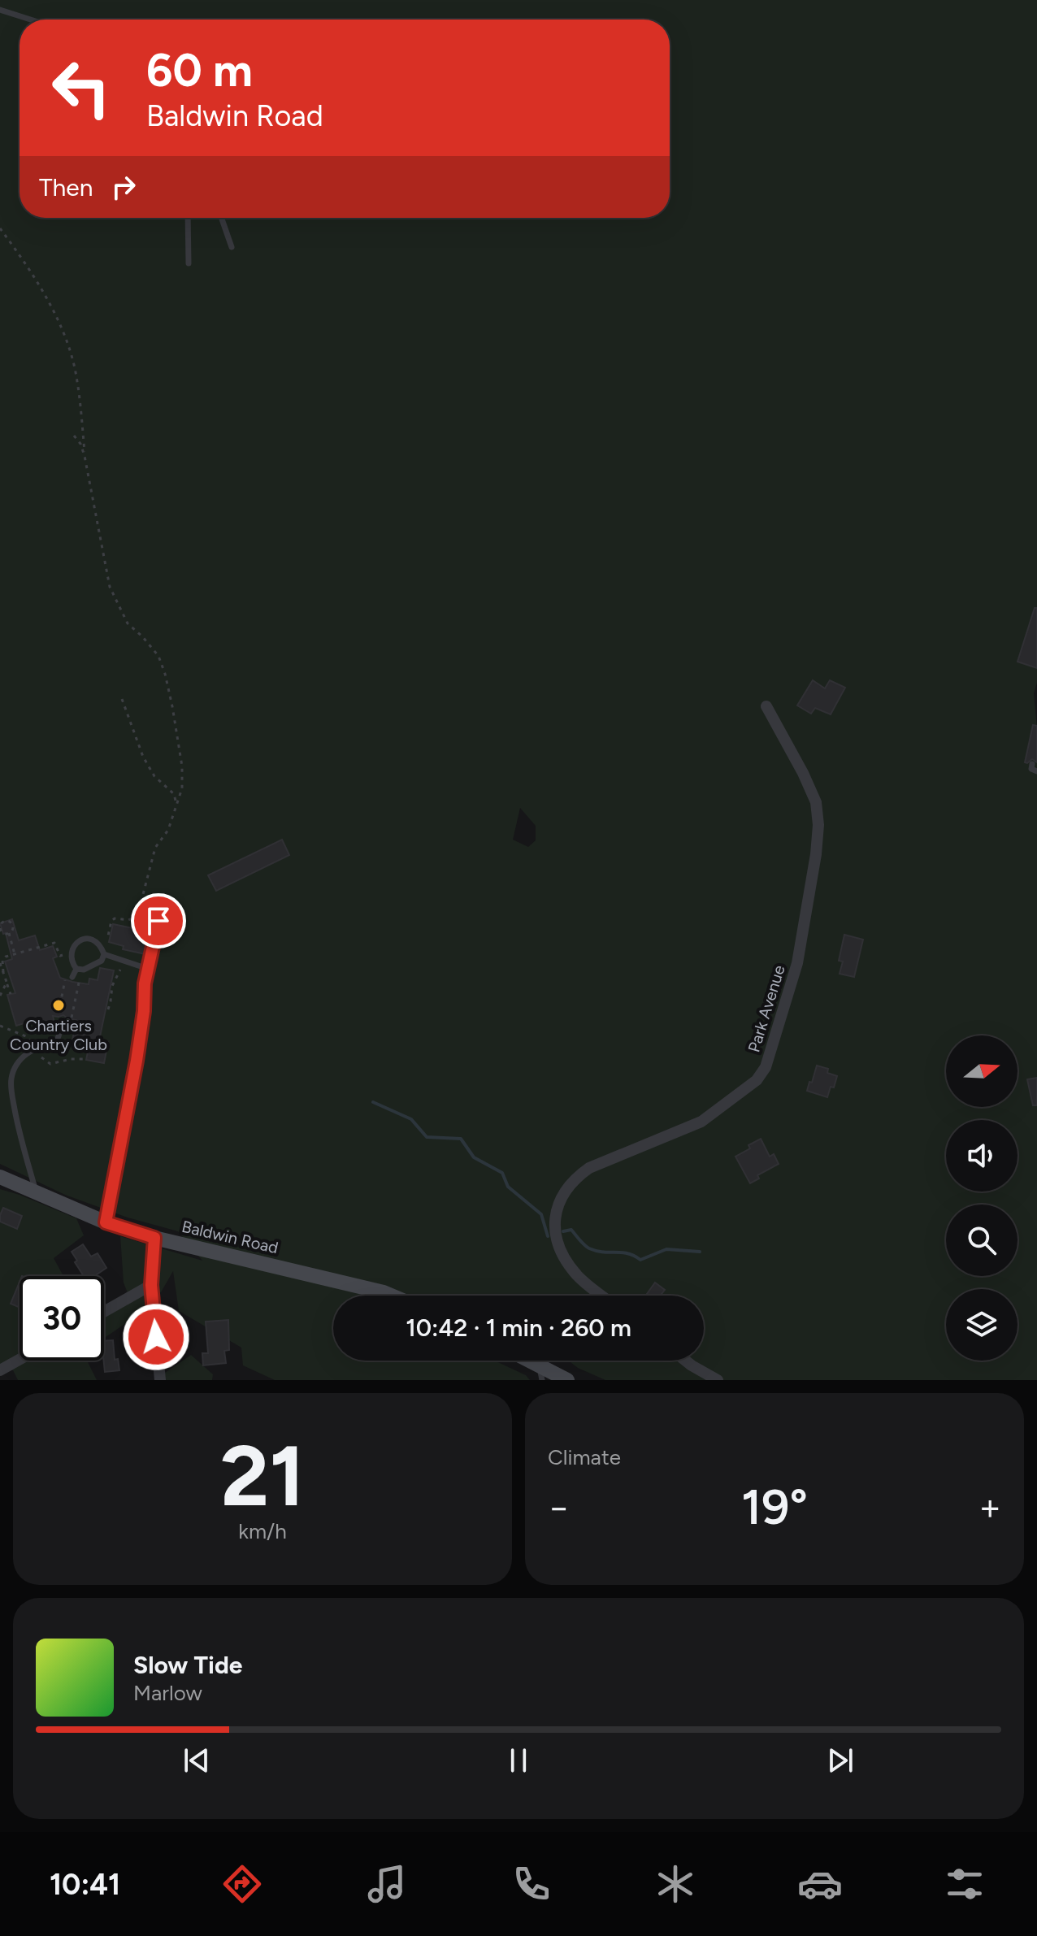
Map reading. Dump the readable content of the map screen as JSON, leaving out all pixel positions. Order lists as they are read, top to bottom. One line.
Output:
{"streets":{"street":["Park Avenue","Baldwin Road"]},"places":["Chartiers Country Club"],"north":"right","page":{"turn":["60 m","Baldwin Road"],"then":"Then","limit":"30","trip":"10:42 · 1 min · 260 m","tile":[["21","km/h"],"Climate"],"heat":["−","19°","+"],"song":["Slow Tide","Marlow"],"tabs":"10:41"}}
